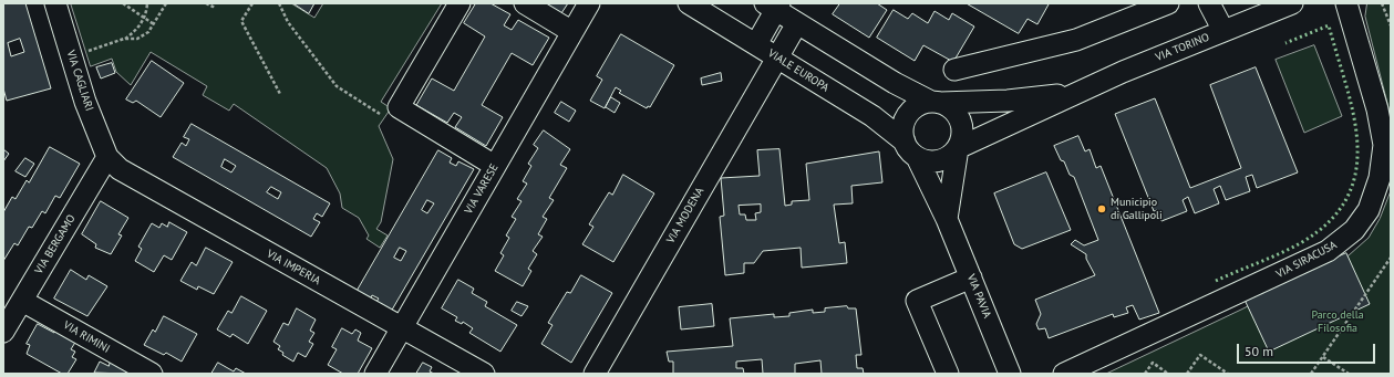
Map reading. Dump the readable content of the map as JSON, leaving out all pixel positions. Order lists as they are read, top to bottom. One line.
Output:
{"streets":{"street":["VIA TORINO","VIALE EUROPA","VIA CAGLIARI","VIA VARESE","VIA MODENA","VIA BERGAMO","VIA SIRACUSA","VIA IMPERIA","VIA PAVIA","VIA RIMINI"]},"crossings":[["VIA TORINO","VIALE EUROPA"],["VIA TORINO","VIA PAVIA"],["VIALE EUROPA","VIA MODENA"],["VIALE EUROPA","VIA PAVIA"],["VIA CAGLIARI","VIA BERGAMO"],["VIA CAGLIARI","VIA IMPERIA"],["VIA VARESE","VIA IMPERIA"],["VIA BERGAMO","VIA IMPERIA"],["VIA BERGAMO","VIA RIMINI"]],"parks":["Parco della Filosofia"],"places":["Municipio di Gallipoli"],"scale_bar":"50 m"}
